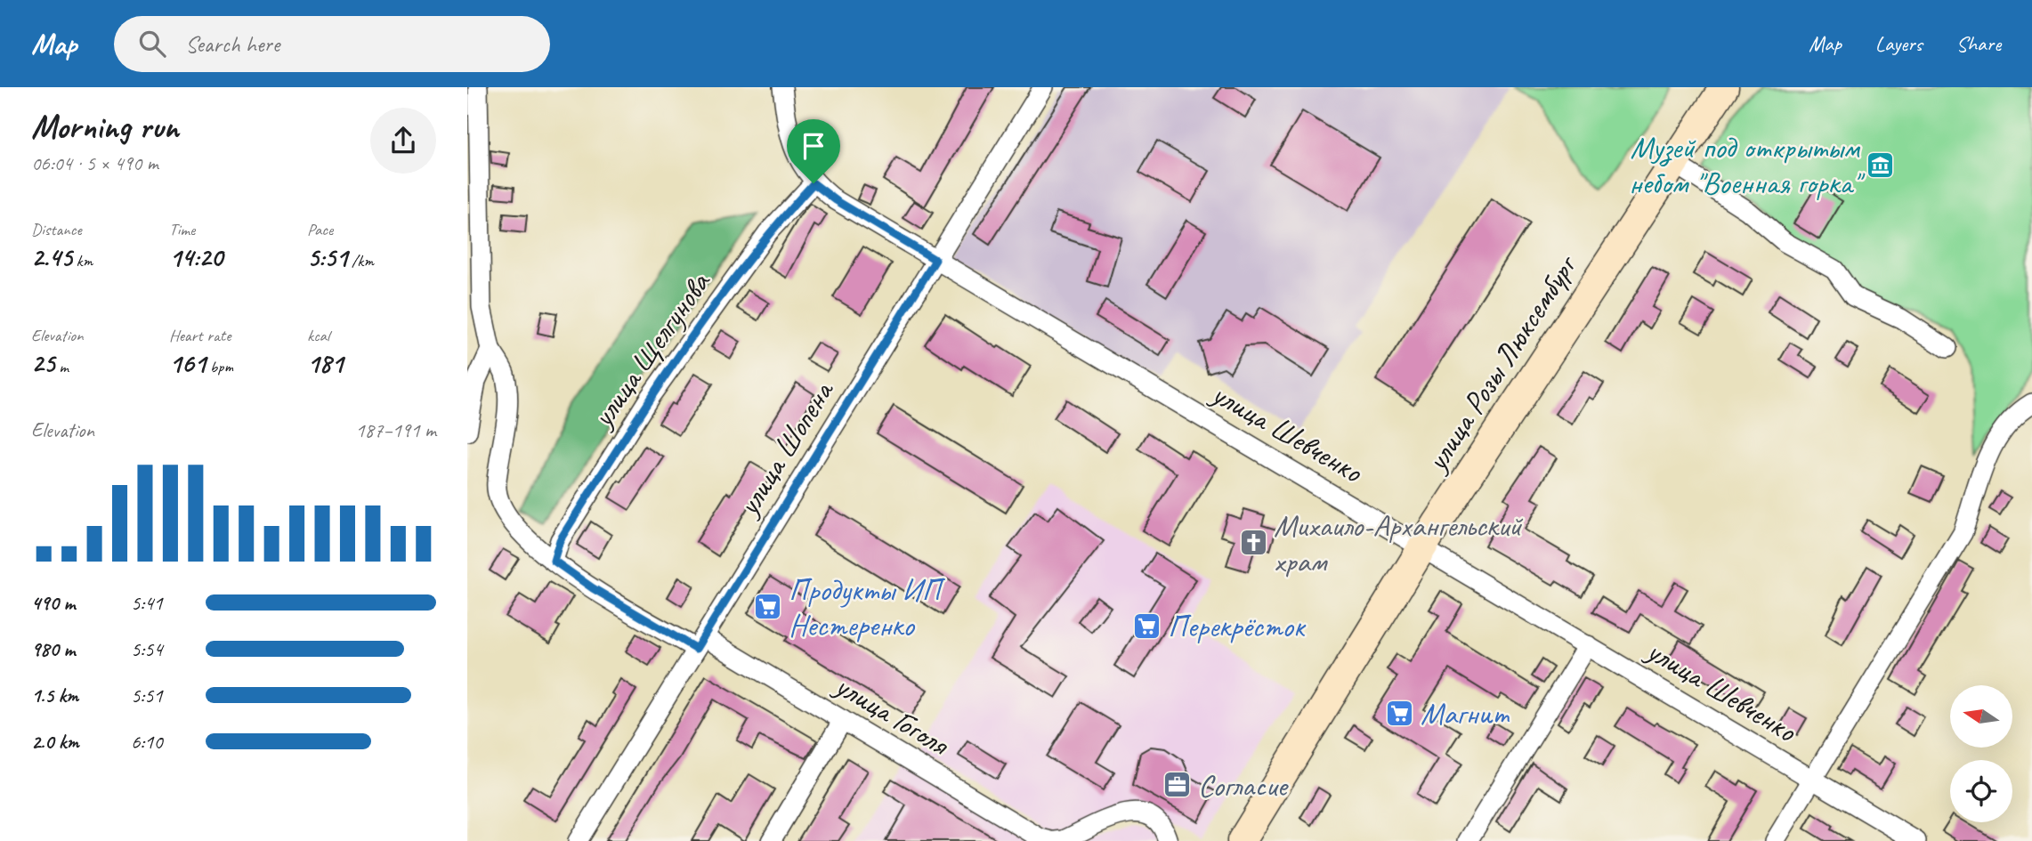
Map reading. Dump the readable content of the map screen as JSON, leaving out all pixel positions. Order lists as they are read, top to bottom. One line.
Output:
{"streets":{"main road":["улица Розы Люксембург"],"street":["улица Щелгунова","улица Шевченко","улица Шопена","улица Гоголя"]},"crossings":[["улица Щелгунова","улица Шевченко"],["улица Щелгунова","улица Гоголя"],["улица Розы Люксембург","улица Шевченко"],["улица Шевченко","улица Шопена"],["улица Шопена","улица Гоголя"]],"places":{"museum":["Музей под открытым небом \"Военная горка\""],"church":["Михаило-Архангельский храм"],"supermarket":["Продукты ИП Нестеренко","Перекрёсток","Магнит"],"office":["Согласие"]},"north":"left","page":{"header":"Map","search":"Search here","nav":["Map","Layers","Share"],"heading":["Morning run","06:04 · 5 × 490 m"],"stats":[["Distance","2.45 km"],["Time","14:20"],["Pace","5:51 /km"],["Elevation","25 m"],["Heart rate","161 bpm"],["kcal","181"]],"chart":["Elevation","187–191 m"],"list":[{"name":"490 m","note":"5:41"},{"name":"980 m","note":"5:54"},{"name":"1.5 km","note":"5:51"},{"name":"2.0 km","note":"6:10"}]}}
